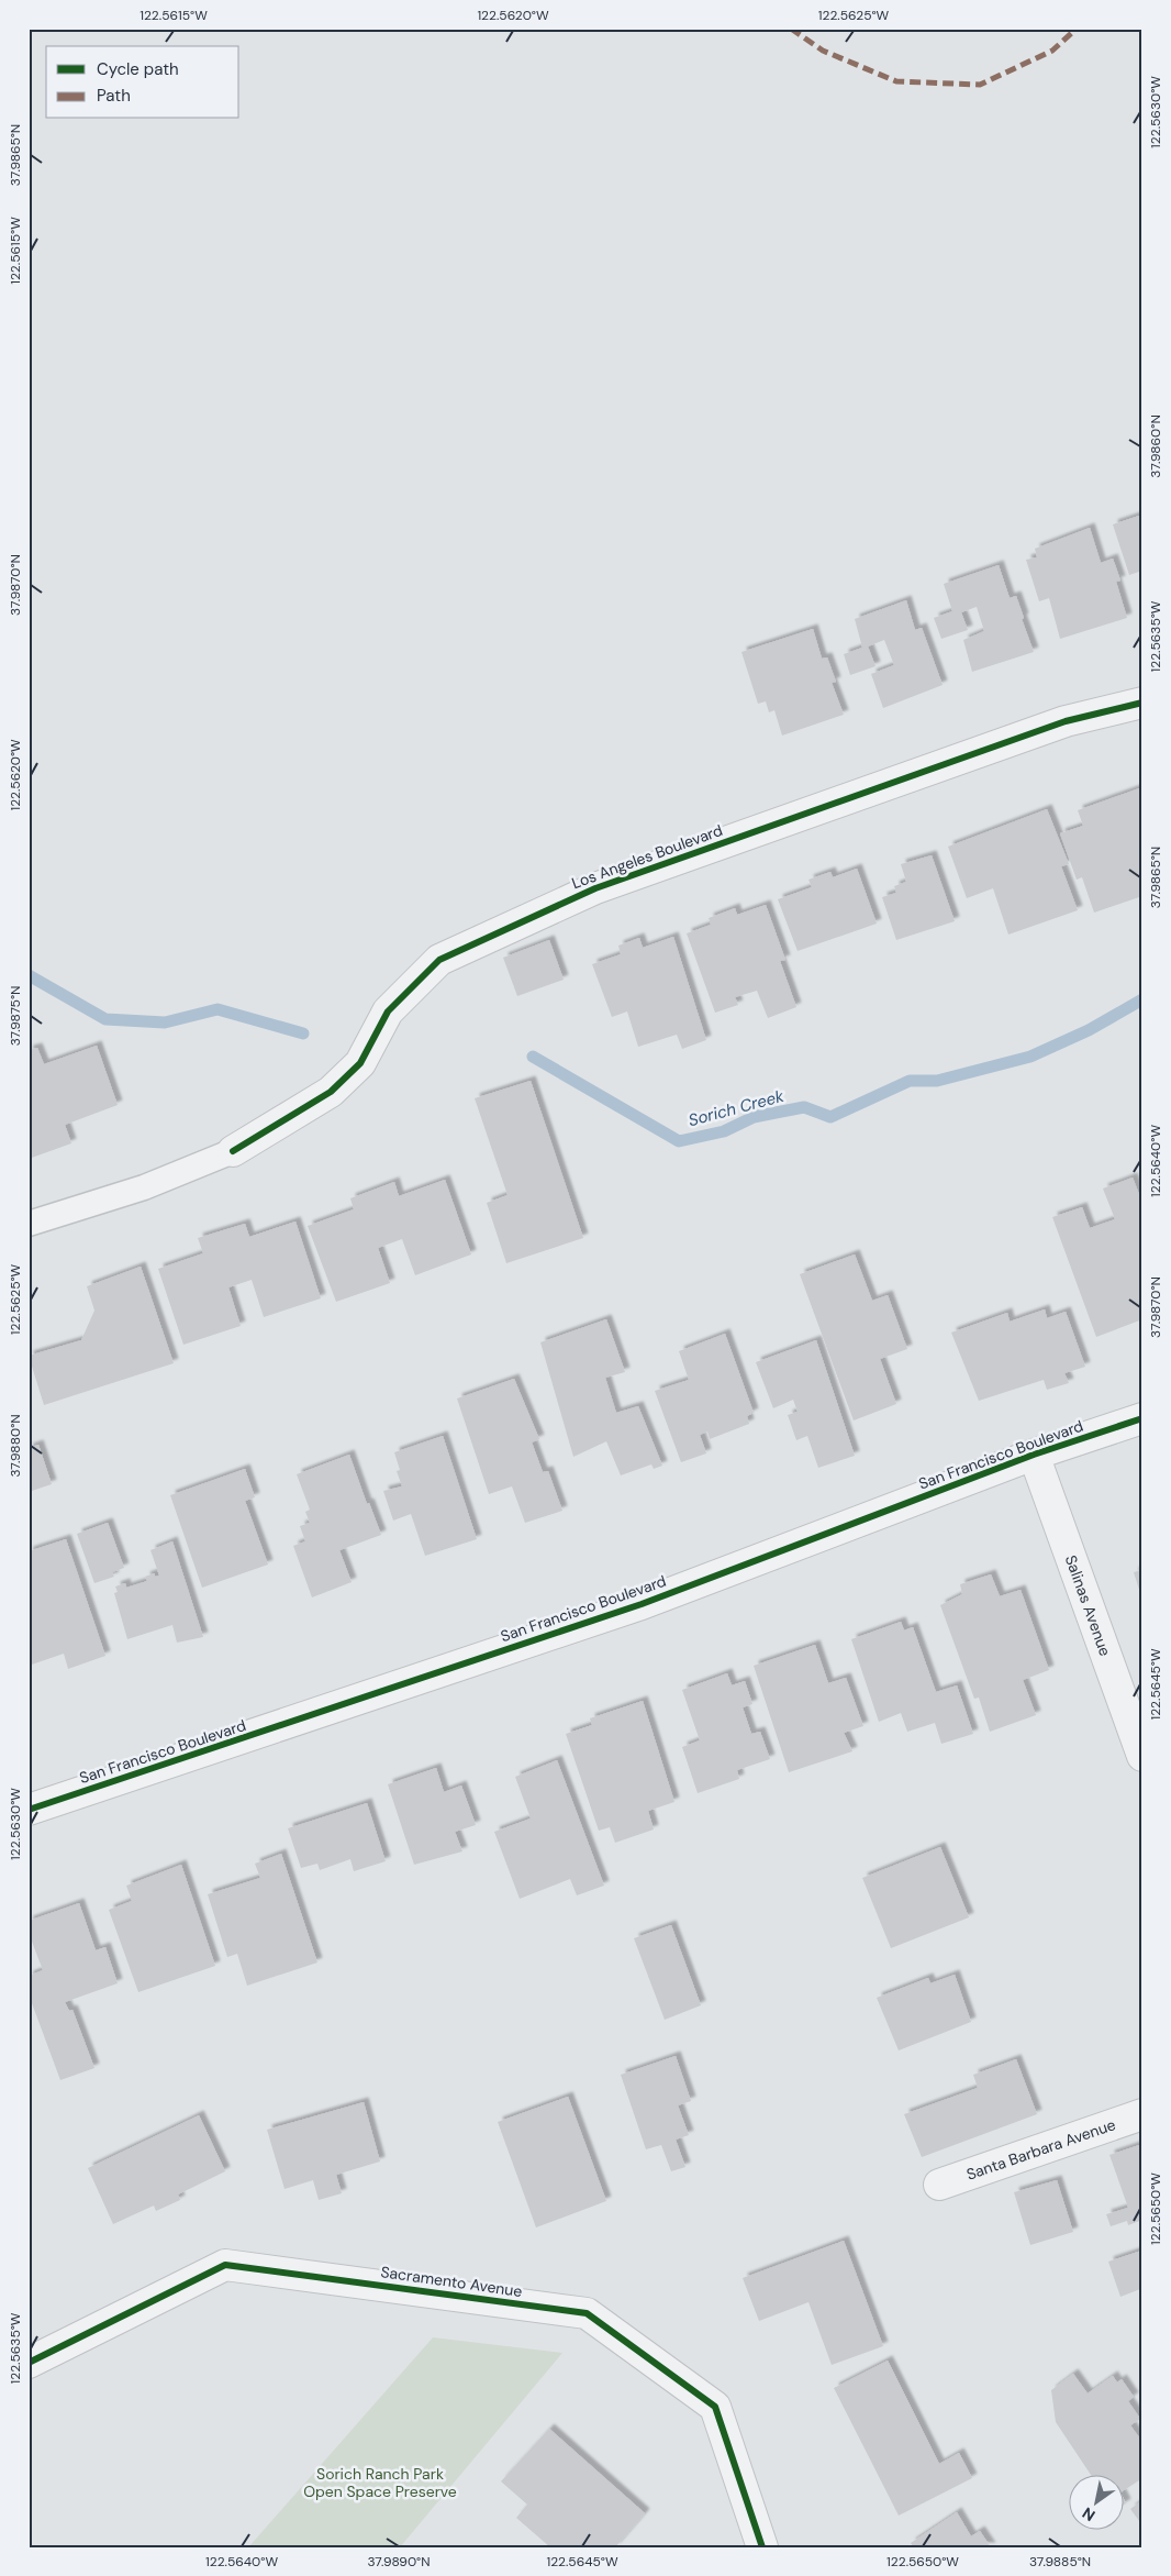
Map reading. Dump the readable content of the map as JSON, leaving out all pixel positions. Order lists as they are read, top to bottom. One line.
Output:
{"streets":{"street":["Los Angeles Boulevard","San Francisco Boulevard","Salinas Avenue","Santa Barbara Avenue","Sacramento Avenue"]},"crossings":[["San Francisco Boulevard","Salinas Avenue"]],"water":["Sorich Creek"],"parks":["Sorich Ranch Park Open Space Preserve"],"legend":["Cycle path","Path"],"north":"bottom left","coordinates":["122.5615°W","122.5620°W","122.5625°W","122.5630°W","37.9865°N","37.9860°N","37.9870°N","122.5635°W","37.9875°N","122.5640°W","37.9880°N","122.5645°W","122.5650°W","37.9890°N","37.9885°N"]}
